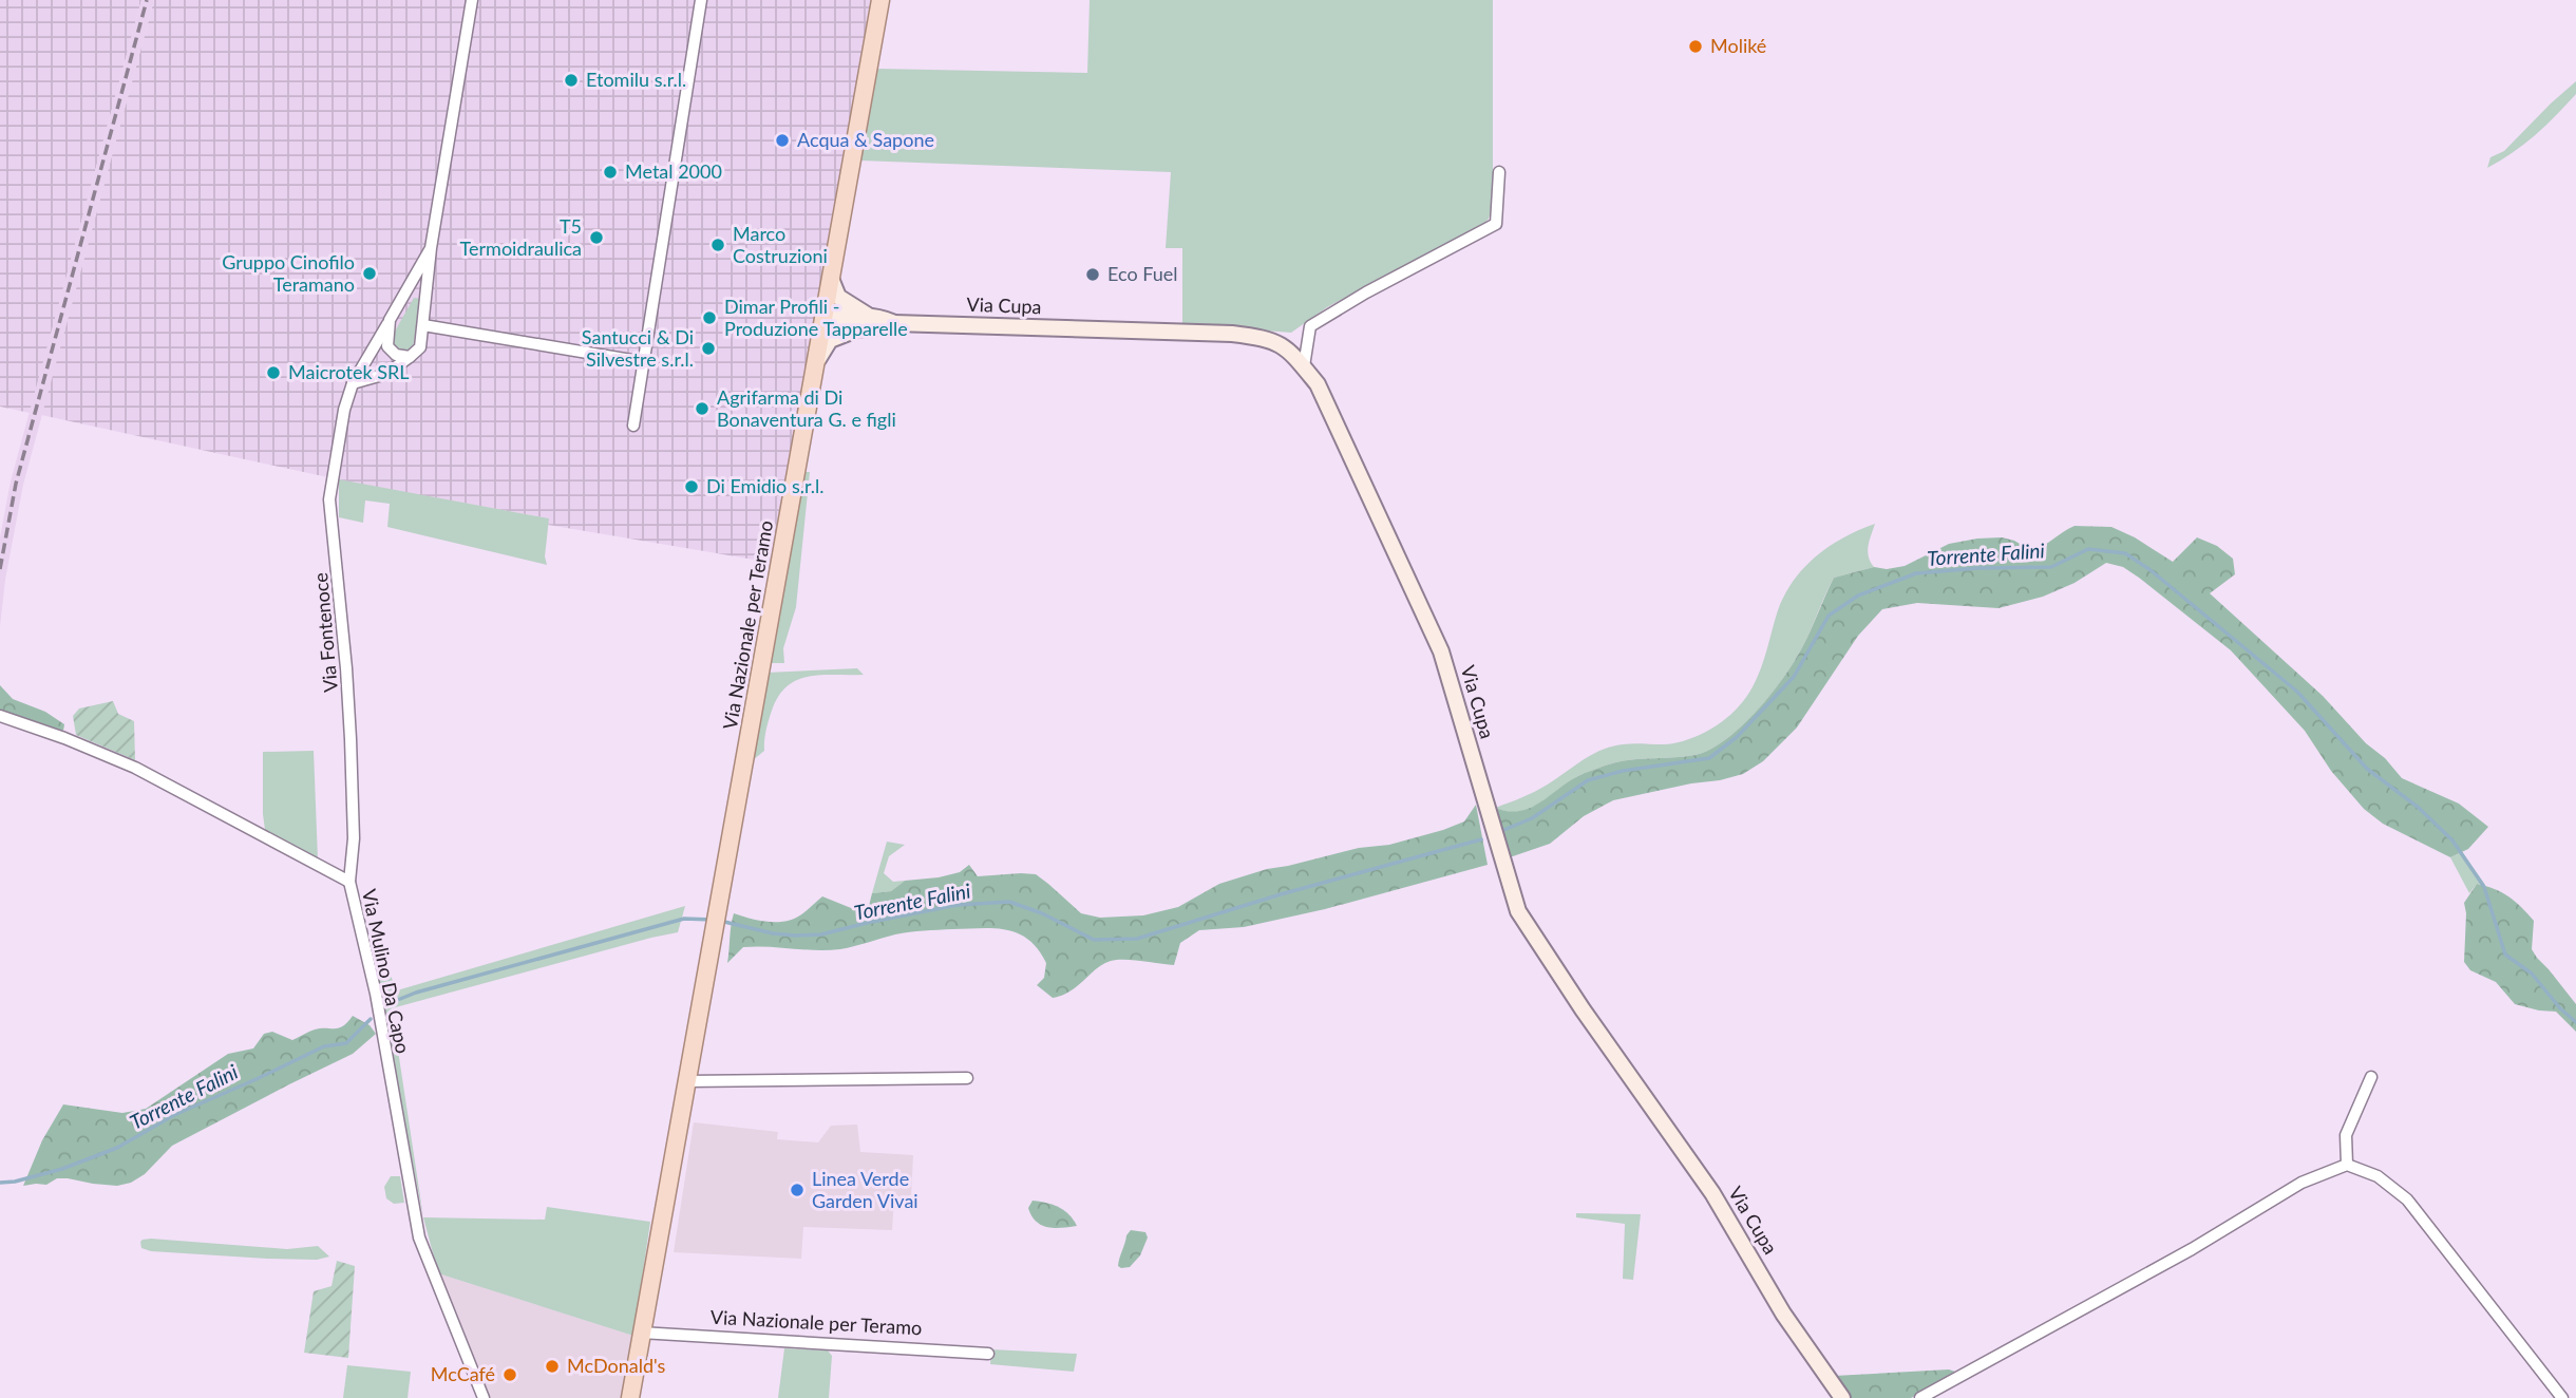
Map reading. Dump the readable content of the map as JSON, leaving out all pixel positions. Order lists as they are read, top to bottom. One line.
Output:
{"streets":{"main road":["Via Nazionale per Teramo"],"street":["Via Cupa","Via Fontenoce","Via Mulino Da Capo"]},"crossings":[["Via Cupa","Via Nazionale per Teramo"],["Via Fontenoce","Via Mulino Da Capo"]],"water":["Torrente Falini"],"places":["Moliké","Etomilu s.r.l.","Acqua & Sapone","Metal 2000","T5 Termoidraulica","Marco Costruzioni","Gruppo Cinofilo Teramano","Eco Fuel","Dimar Profili - Produzione Tapparelle","Santucci & Di Silvestre s.r.l.","Maicrotek SRL","Agrifarma di Di Bonaventura G. e figli","Di Emidio s.r.l.","Linea Verde Garden Vivai","McDonald's","McCafé"]}
